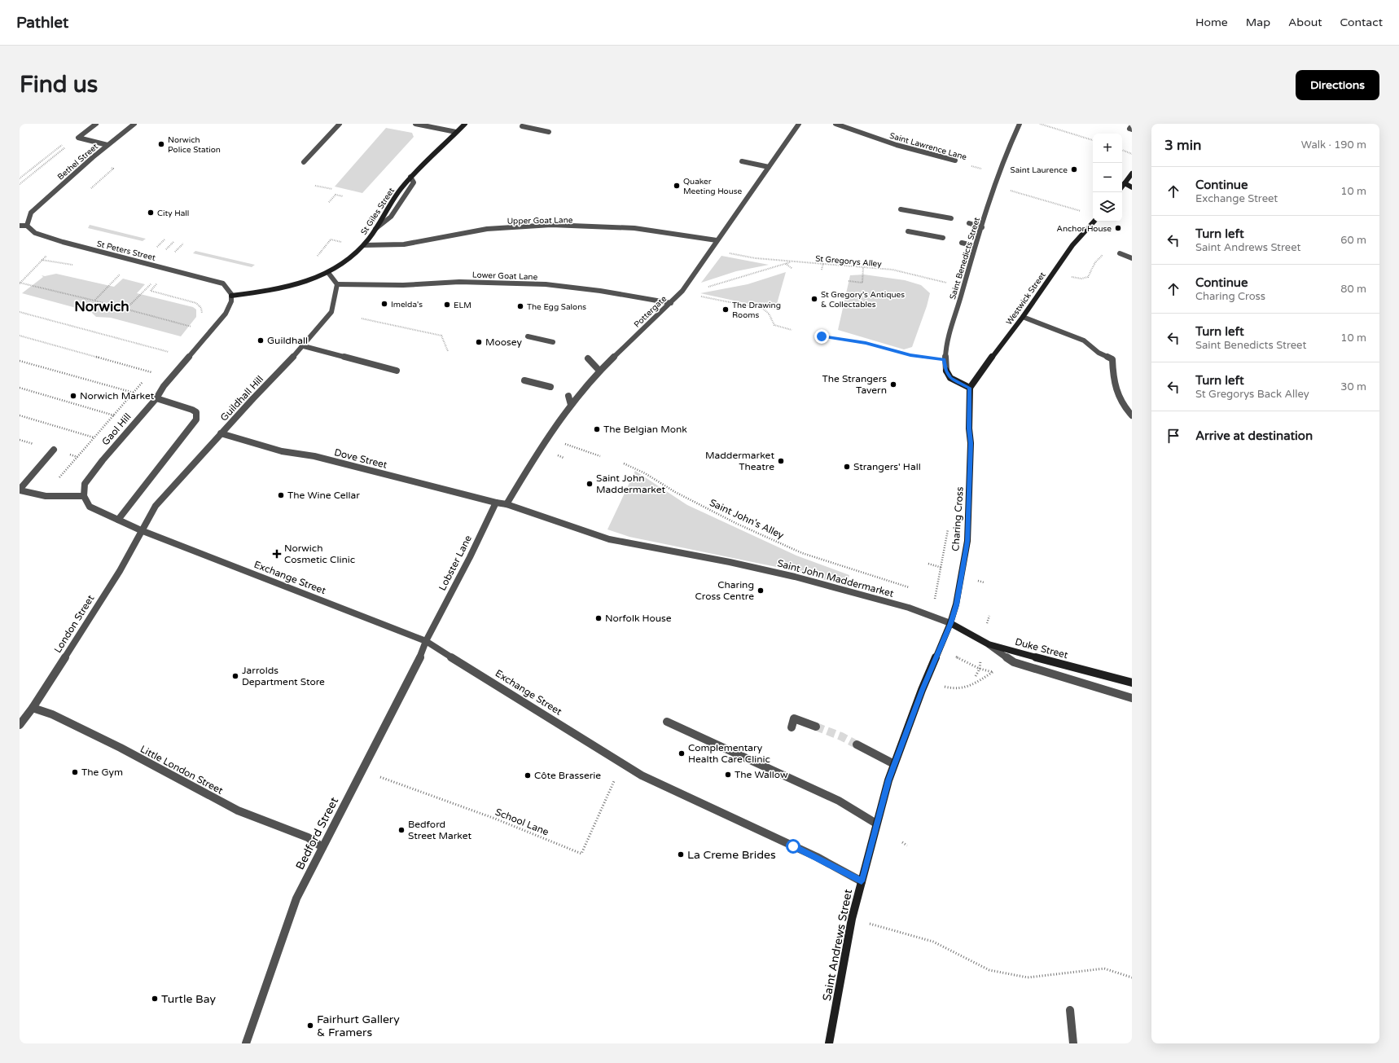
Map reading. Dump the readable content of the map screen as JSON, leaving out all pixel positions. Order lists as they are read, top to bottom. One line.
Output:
{"streets":{"street":["Saint Lawrence Lane","Bethel Street","St Giles Street","Upper Goat Lane","St Peters Street","Saint Benedicts Street","Lower Goat Lane","Westwick Street","Pottergate","Guildhall Hill","Gaol Hill","Dove Street","Charing Cross","Lobster Lane","Exchange Street","Saint John Maddermarket","London Street","Duke Street","Little London Street","Bedford Street","Saint Andrews Street"],"path":["St Gregorys Alley","Saint John's Alley","School Lane"]},"crossings":[["Saint Lawrence Lane","Saint Benedicts Street"],["Bethel Street","St Peters Street"],["St Giles Street","Upper Goat Lane"],["St Giles Street","St Peters Street"],["St Giles Street","Gaol Hill"],["Upper Goat Lane","Pottergate"],["St Peters Street","Gaol Hill"],["Saint Benedicts Street","St Gregorys Alley"],["Saint Benedicts Street","Westwick Street"],["Saint Benedicts Street","Charing Cross"],["Lower Goat Lane","Pottergate"],["Lower Goat Lane","Guildhall Hill"],["Westwick Street","Charing Cross"],["Pottergate","Saint John Maddermarket"],["Guildhall Hill","Dove Street"],["Guildhall Hill","Exchange Street"],["Guildhall Hill","London Street"],["Dove Street","Lobster Lane"],["Charing Cross","Saint John Maddermarket"],["Charing Cross","Duke Street"],["Charing Cross","Saint Andrews Street"],["Lobster Lane","Exchange Street"],["Lobster Lane","Bedford Street"],["Exchange Street","London Street"],["Exchange Street","School Lane"],["Exchange Street","Bedford Street"],["Exchange Street","Saint Andrews Street"],["Saint John Maddermarket","Duke Street"],["London Street","Little London Street"],["Little London Street","Bedford Street"],["School Lane","Bedford Street"]],"districts":["Norwich"],"places":{"other":["Norwich Police Station","Saint Laurence","Quaker Meeting House","City Hall","Anchor House","St Gregory’s Antiques & Collectables","Imelda's","ELM","The Egg Salons","The Drawing Rooms","Guildhall","Moosey","The Strangers Tavern","Norwich Market","The Belgian Monk","Maddermarket Theatre","Strangers' Hall","Saint John Maddermarket","The Wine Cellar","Charing Cross Centre","Norfolk House","Jarrolds Department Store","Complementary Health Care Clinic","The Gym","The Wallow","Côte Brasserie","Bedford Street Market","La Creme Brides","Turtle Bay","Fairhurt Gallery & Framers"],"health":["Norwich Cosmetic Clinic"]},"page":{"header":"Pathlet","nav":["Home","Map","About","Contact"],"buttons":"Directions","title":"Find us","heading":["3 min","Walk · 190 m"],"map_buttons":["+","−"],"list":[["Continue","Exchange Street","10 m"],["Turn left","Saint Andrews Street","60 m"],["Continue","Charing Cross","80 m"],["Turn left","Saint Benedicts Street","10 m"],["Turn left","St Gregorys Back Alley","30 m"],"Arrive at destination"]}}
